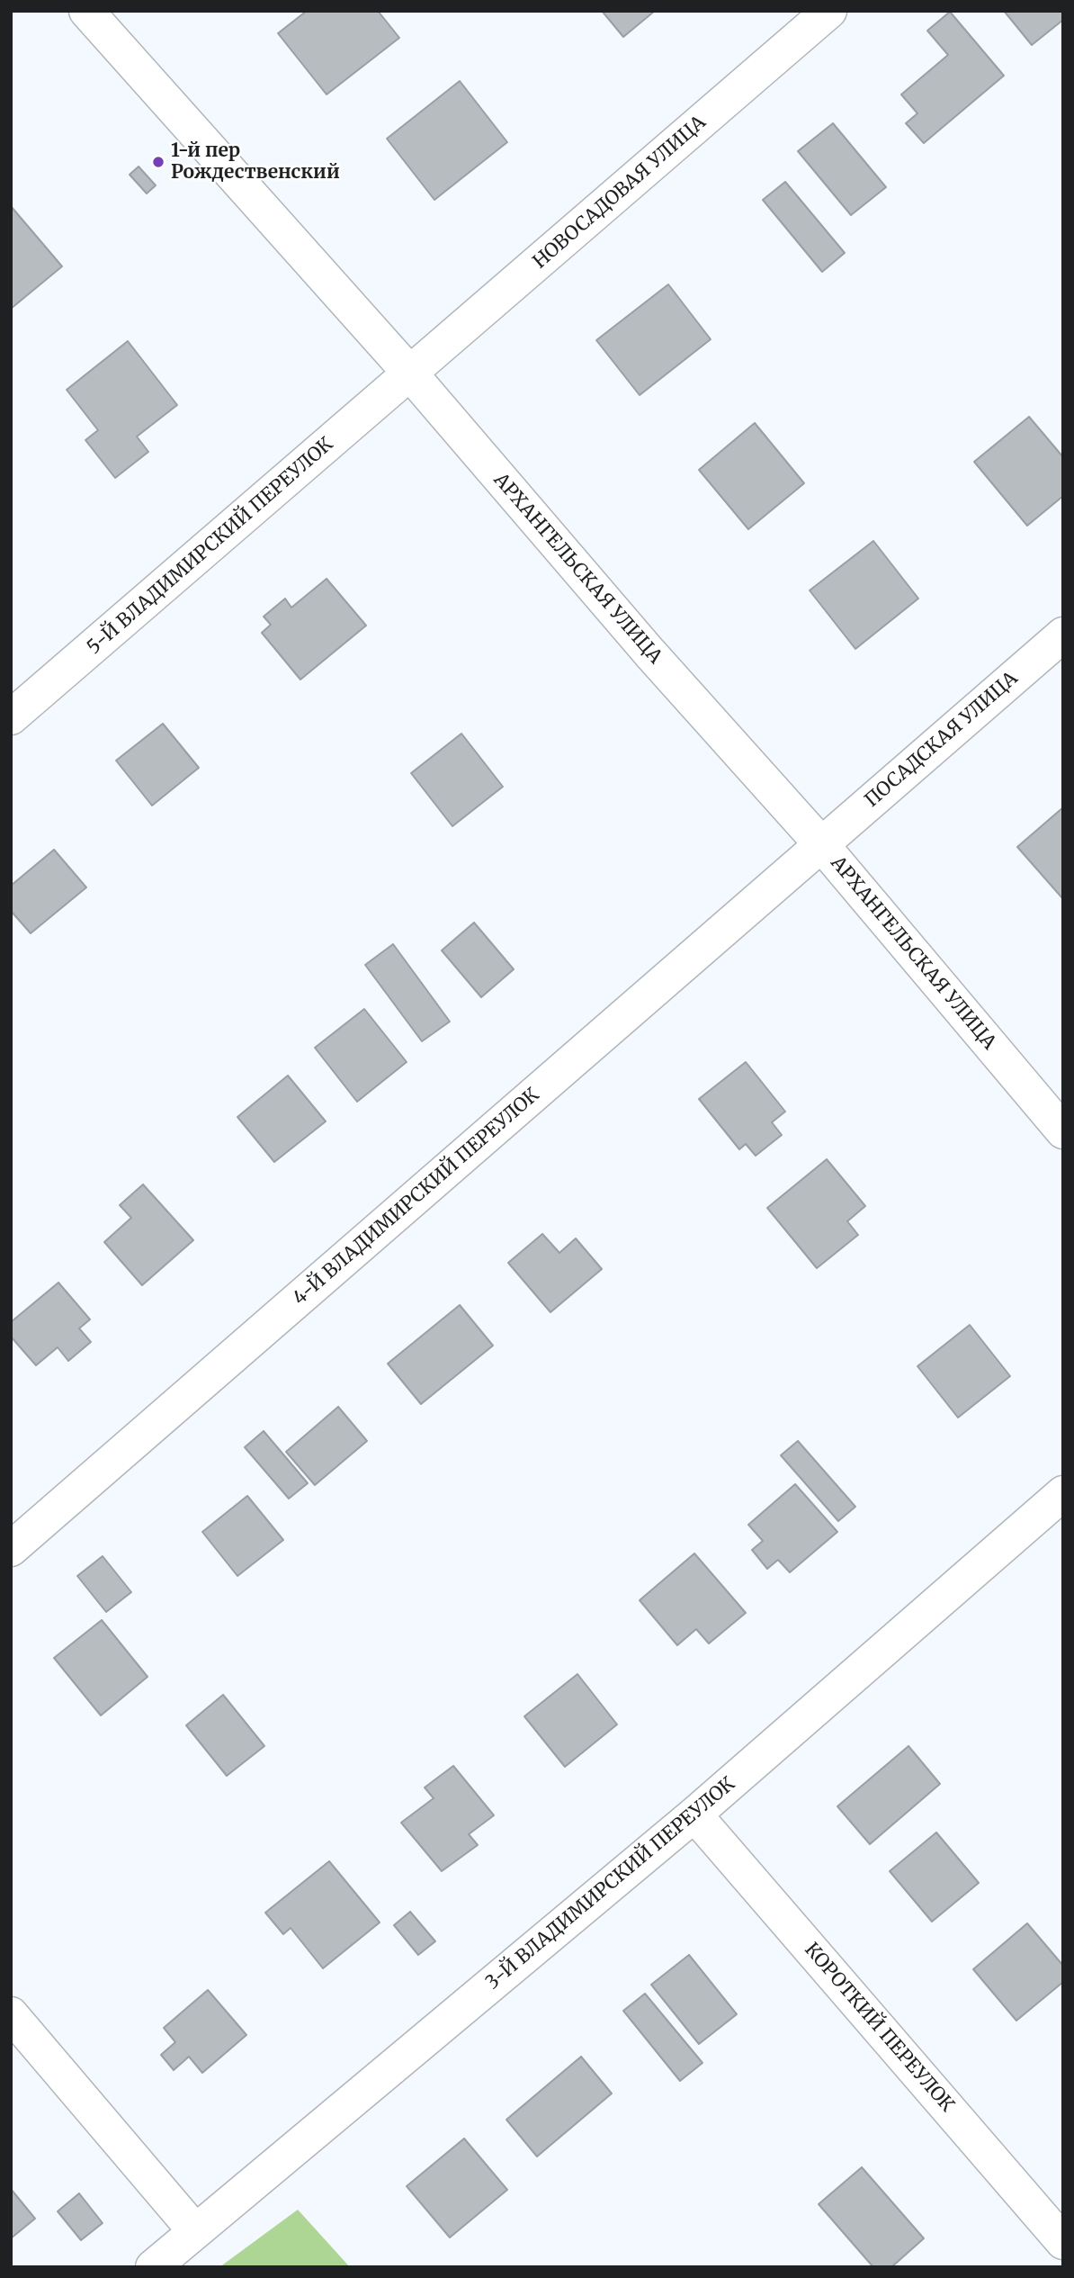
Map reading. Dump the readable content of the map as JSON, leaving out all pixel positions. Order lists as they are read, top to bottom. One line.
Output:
{"streets":{"street":["НОВОСАДОВАЯ УЛИЦА","5-Й ВЛАДИМИРСКИЙ ПЕРЕУЛОК","АРХАНГЕЛЬСКАЯ УЛИЦА","ПОСАДСКАЯ УЛИЦА","4-Й ВЛАДИМИРСКИЙ ПЕРЕУЛОК","3-Й ВЛАДИМИРСКИЙ ПЕРЕУЛОК","КОРОТКИЙ ПЕРЕУЛОК"]},"crossings":[["НОВОСАДОВАЯ УЛИЦА","5-Й ВЛАДИМИРСКИЙ ПЕРЕУЛОК"],["НОВОСАДОВАЯ УЛИЦА","АРХАНГЕЛЬСКАЯ УЛИЦА"],["5-Й ВЛАДИМИРСКИЙ ПЕРЕУЛОК","АРХАНГЕЛЬСКАЯ УЛИЦА"],["АРХАНГЕЛЬСКАЯ УЛИЦА","ПОСАДСКАЯ УЛИЦА"],["АРХАНГЕЛЬСКАЯ УЛИЦА","4-Й ВЛАДИМИРСКИЙ ПЕРЕУЛОК"],["ПОСАДСКАЯ УЛИЦА","4-Й ВЛАДИМИРСКИЙ ПЕРЕУЛОК"],["3-Й ВЛАДИМИРСКИЙ ПЕРЕУЛОК","КОРОТКИЙ ПЕРЕУЛОК"]],"places":["1-й пер Рождественский"]}
